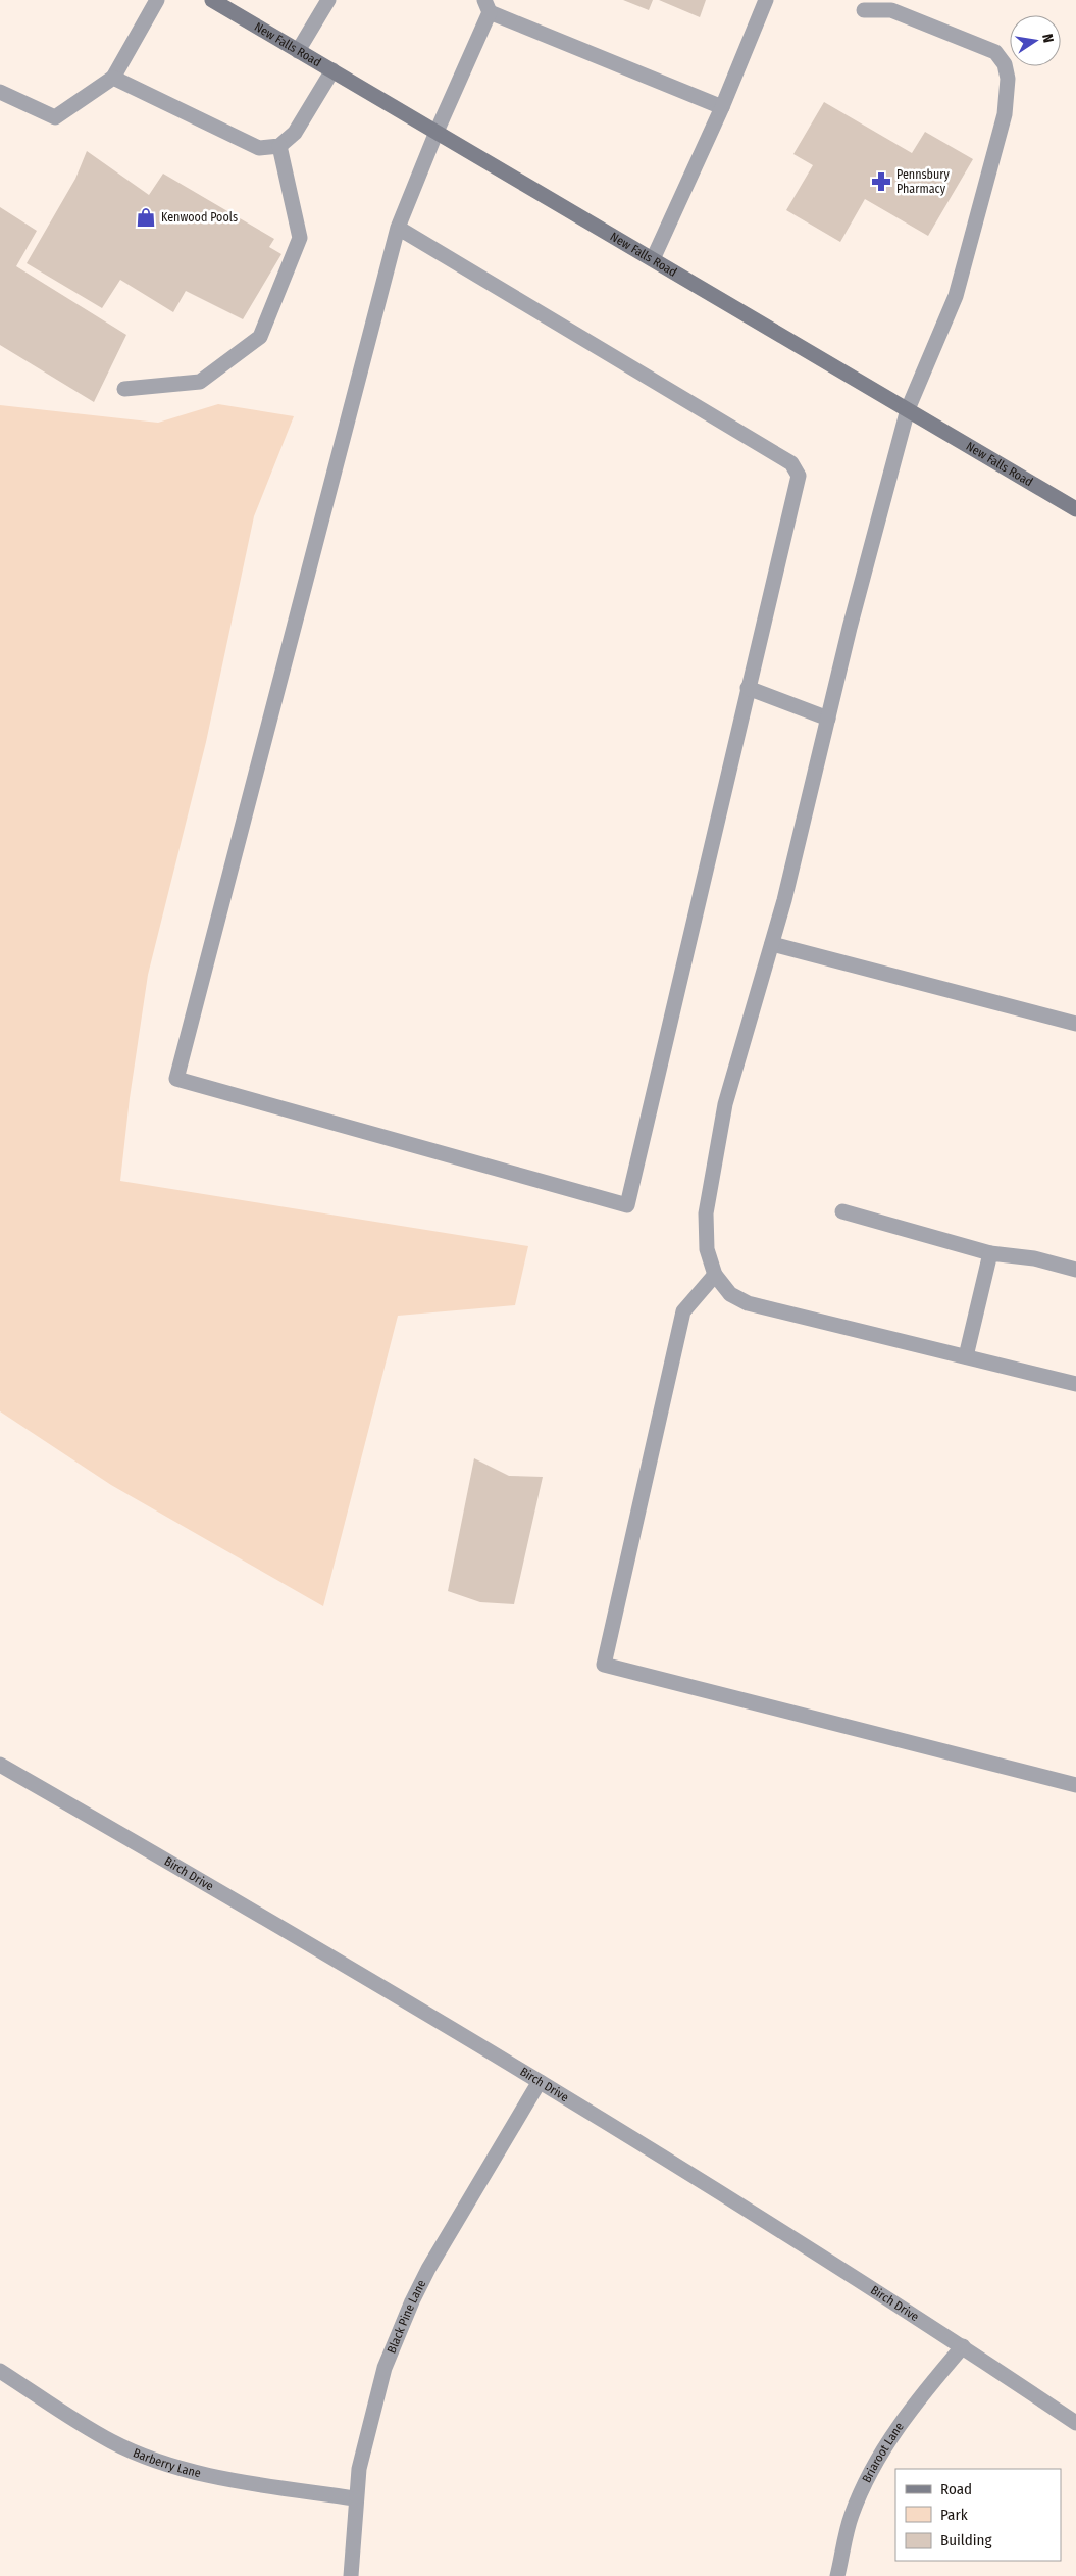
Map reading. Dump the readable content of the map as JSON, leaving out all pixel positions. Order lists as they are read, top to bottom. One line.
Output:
{"streets":{"main road":["New Falls Road"],"street":["Birch Drive","Black Pine Lane","Briaroot Lane","Barberry Lane"]},"crossings":[["Birch Drive","Black Pine Lane"],["Birch Drive","Briaroot Lane"],["Black Pine Lane","Barberry Lane"]],"places":{"pharmacy":["Pennsbury Pharmacy"],"shop":["Kenwood Pools"]},"legend":["Road","Park","Building"],"north":"right"}
